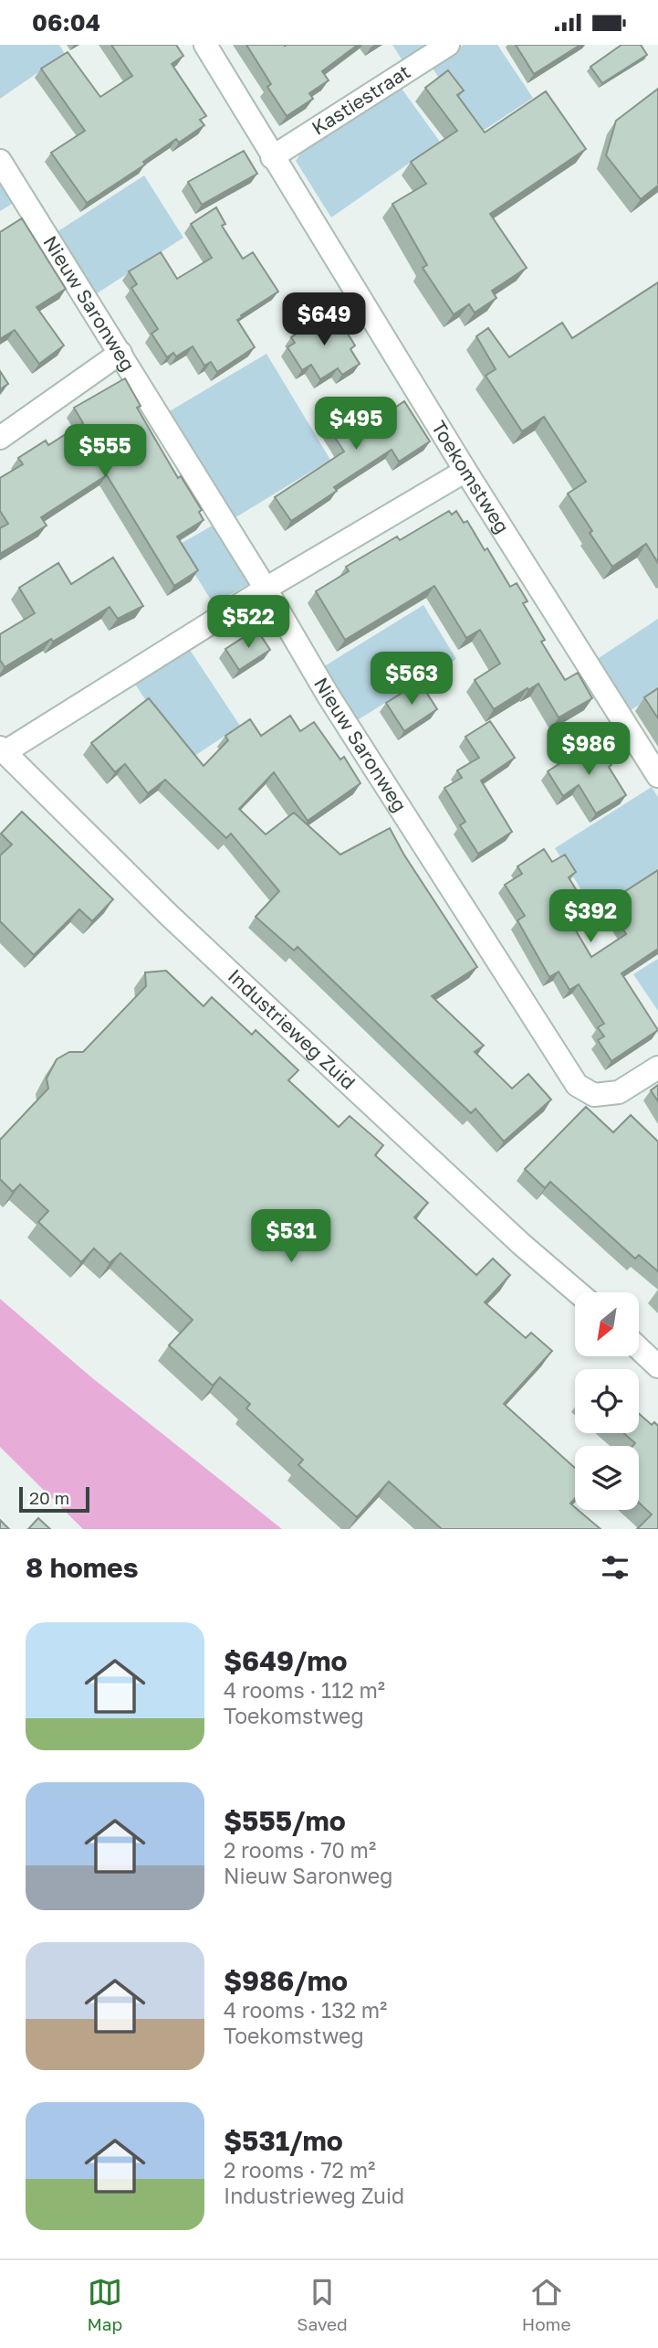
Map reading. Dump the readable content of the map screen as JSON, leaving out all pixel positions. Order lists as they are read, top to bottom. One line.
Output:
{"streets":{"street":["Kastiestraat","Nieuw Saronweg","Toekomstweg","Industrieweg Zuid"]},"crossings":[["Kastiestraat","Toekomstweg"]],"scale_bar":"20 m","north":"bottom left","page":{"status":"06:04","price":["$649","$495","$555","$522","$563","$986","$392","$531"],"scale":"20 m","heading":"8 homes","list":[{"name":"$649/mo","note":"4 rooms · 112 m² · Toekomstweg"},{"name":"$555/mo","note":"2 rooms · 70 m² · Nieuw Saronweg"},{"name":"$986/mo","note":"4 rooms · 132 m² · Toekomstweg"},{"name":"$531/mo","note":"2 rooms · 72 m² · Industrieweg Zuid"}],"tabs":["Map","Saved","Home"]}}
